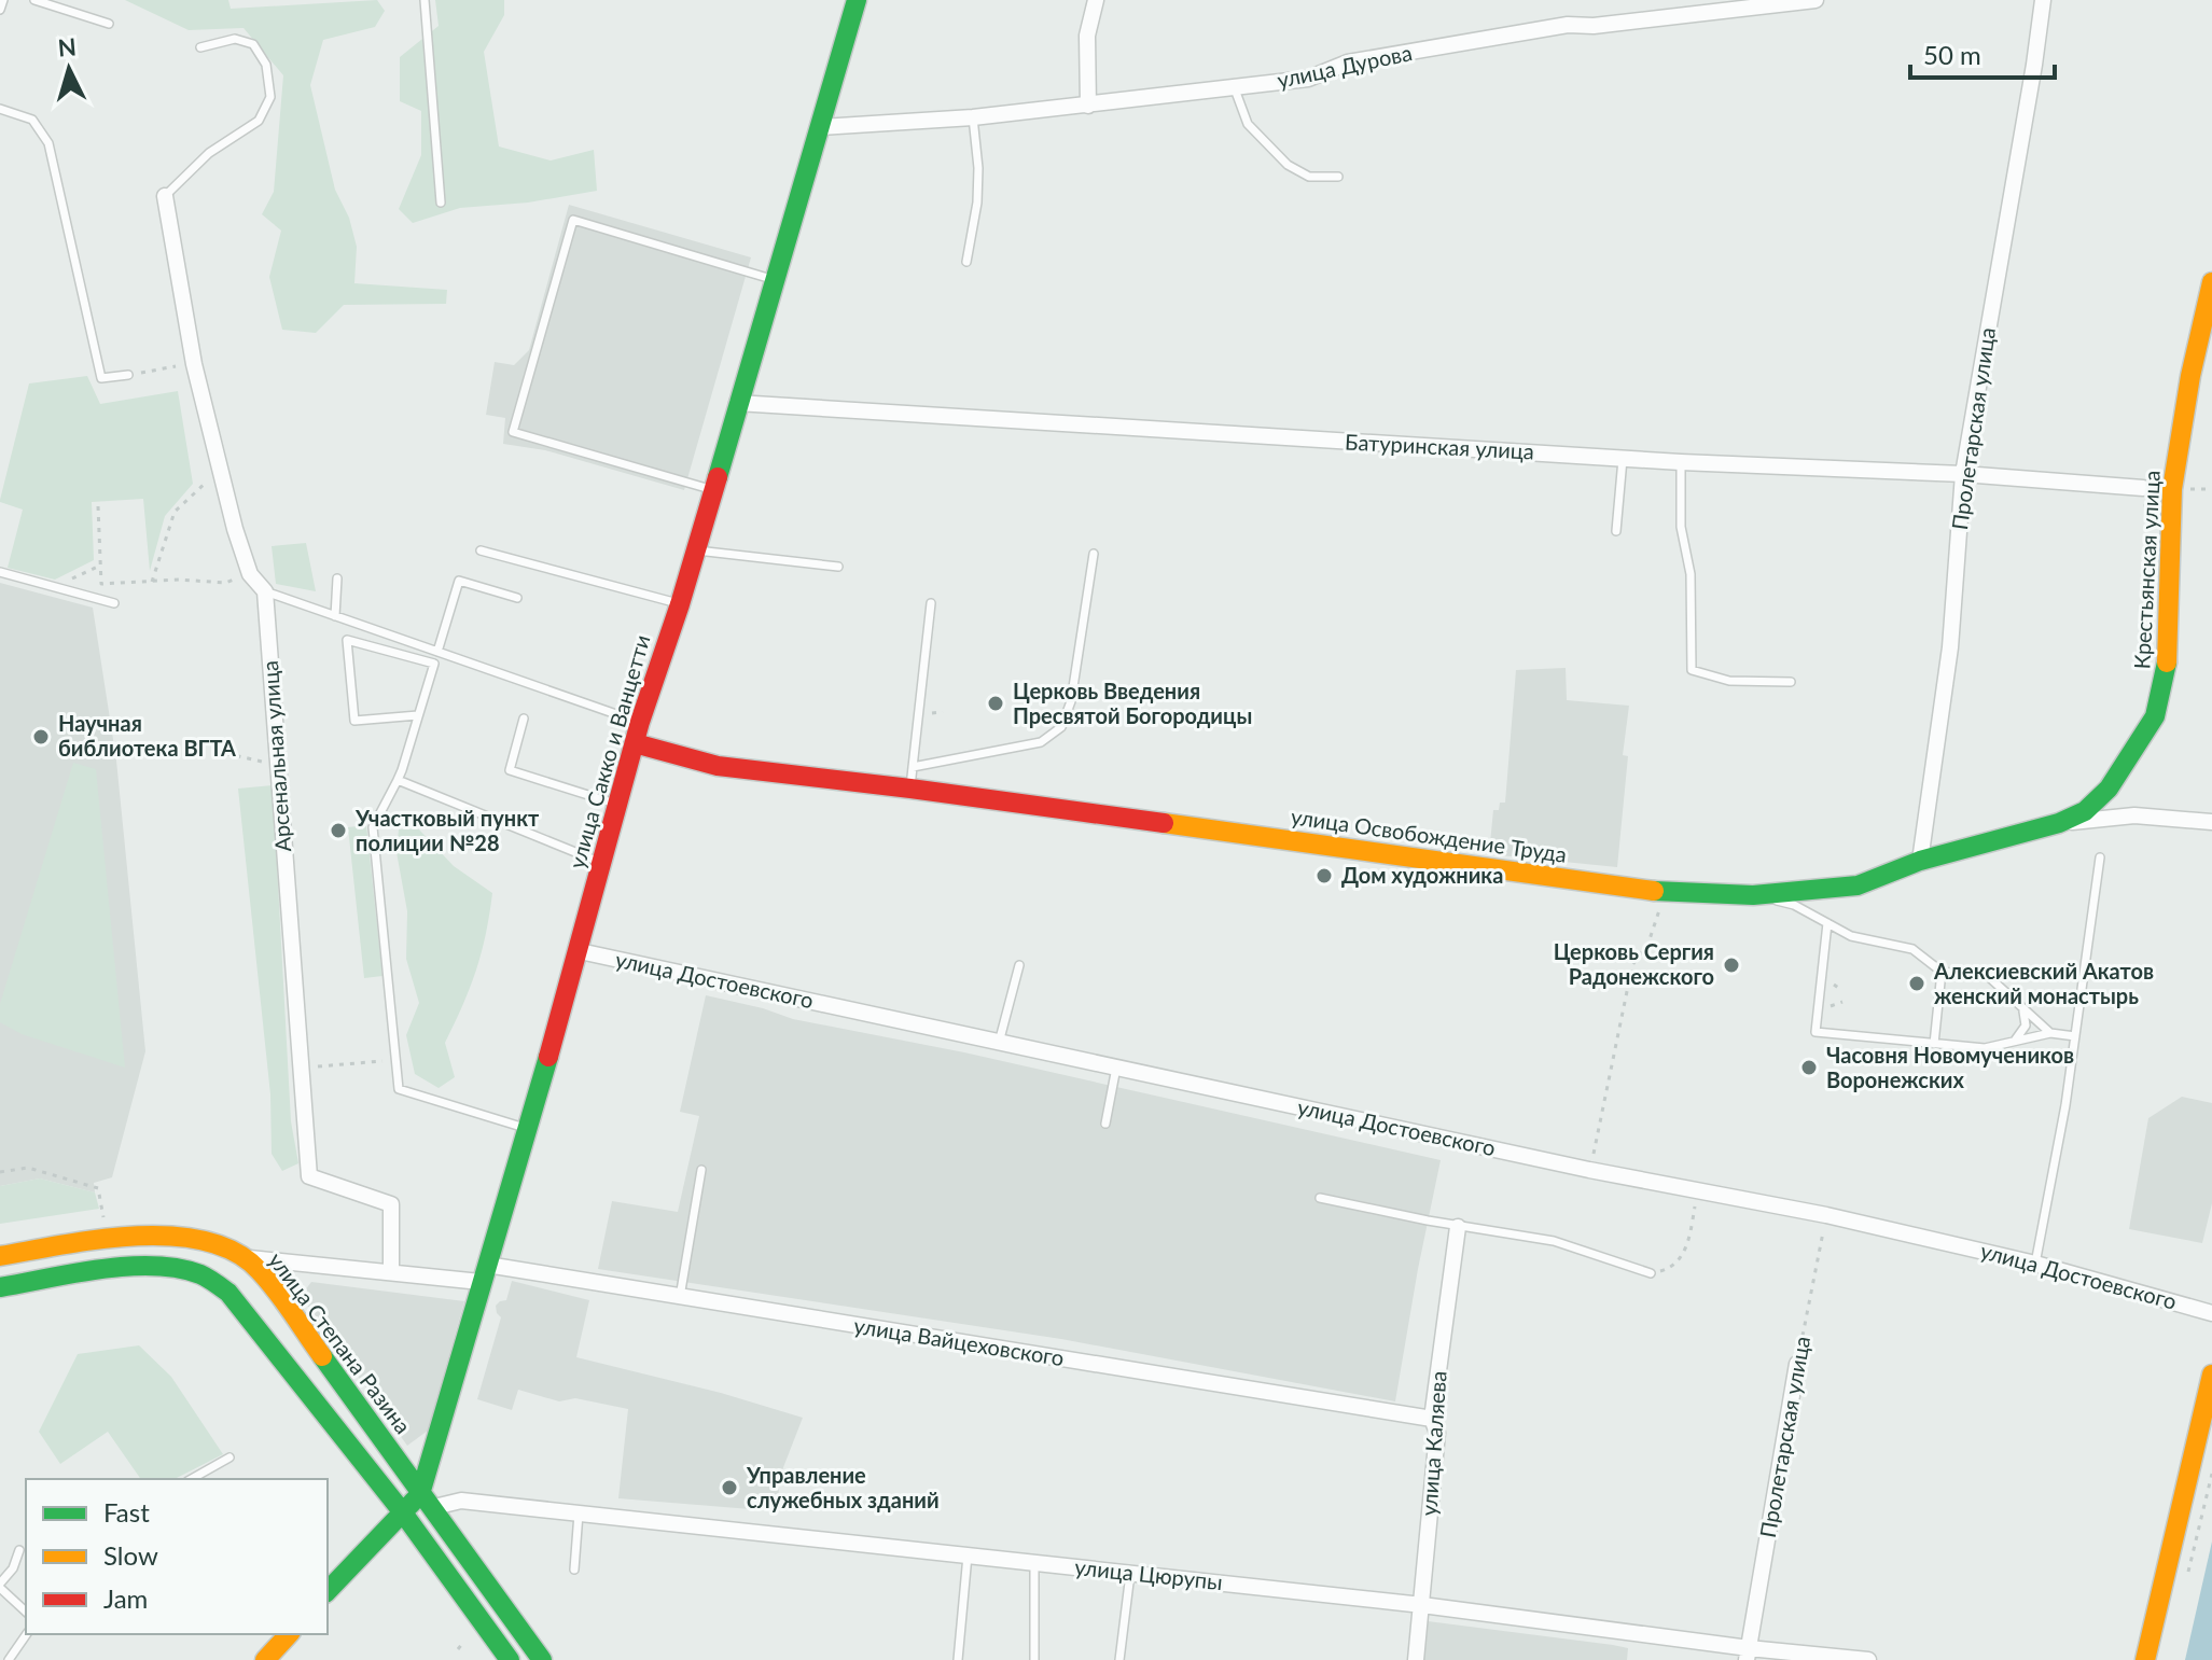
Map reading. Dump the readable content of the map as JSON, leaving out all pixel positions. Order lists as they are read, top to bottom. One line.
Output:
{"streets":{"street":["улица Дурова","Пролетарская улица","Батуринская улица","Крестьянская улица","улица Сакко и Ванцетти","Арсенальная улица","улица Освобождение Труда","улица Достоевского","улица Вайцеховского","улица Степана Разина","улица Каляева","улица Цюрупы"]},"crossings":[["улица Дурова","улица Сакко и Ванцетти"],["Пролетарская улица","Батуринская улица"],["Пролетарская улица","улица Освобождение Труда"],["Пролетарская улица","улица Достоевского"],["Пролетарская улица","улица Цюрупы"],["Батуринская улица","улица Сакко и Ванцетти"],["Крестьянская улица","улица Освобождение Труда"],["улица Сакко и Ванцетти","улица Освобождение Труда"],["улица Сакко и Ванцетти","улица Достоевского"],["улица Сакко и Ванцетти","улица Вайцеховского"],["улица Сакко и Ванцетти","улица Степана Разина"],["улица Сакко и Ванцетти","улица Цюрупы"],["Арсенальная улица","улица Вайцеховского"],["улица Вайцеховского","улица Степана Разина"],["улица Вайцеховского","улица Каляева"],["улица Степана Разина","улица Цюрупы"],["улица Каляева","улица Цюрупы"]],"places":["Церковь Введения Пресвятой Богородицы","Научная библиотека ВГТА","Участковый пункт полиции №28","Дом художника","Церковь Сергия Радонежского","Алексиевский Акатов женский монастырь","Часовня Новомучеников Воронежских","Управление служебных зданий"],"legend":["Fast","Slow","Jam"],"scale_bar":"50 m","north":"top"}
